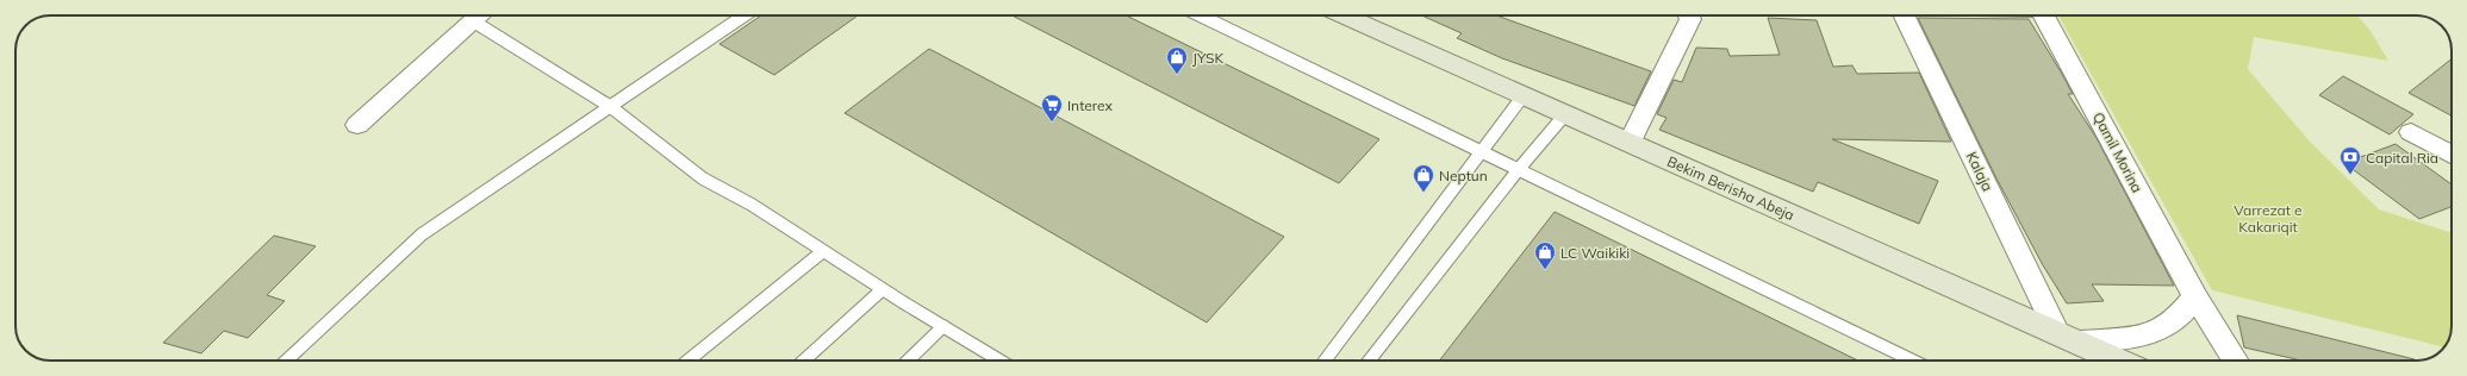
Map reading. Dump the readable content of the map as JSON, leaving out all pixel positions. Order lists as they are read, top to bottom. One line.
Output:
{"streets":{"street":["Qamil Morina","Kalaja","Bekim Berisha Abeja"]},"crossings":[["Kalaja","Bekim Berisha Abeja"]],"parks":["Varrezat e Kakariqit"],"places":{"shop":["JYSK","Neptun","LC Waikiki"],"supermarket":["Interex"],"bank":["Capital Ria"]}}
